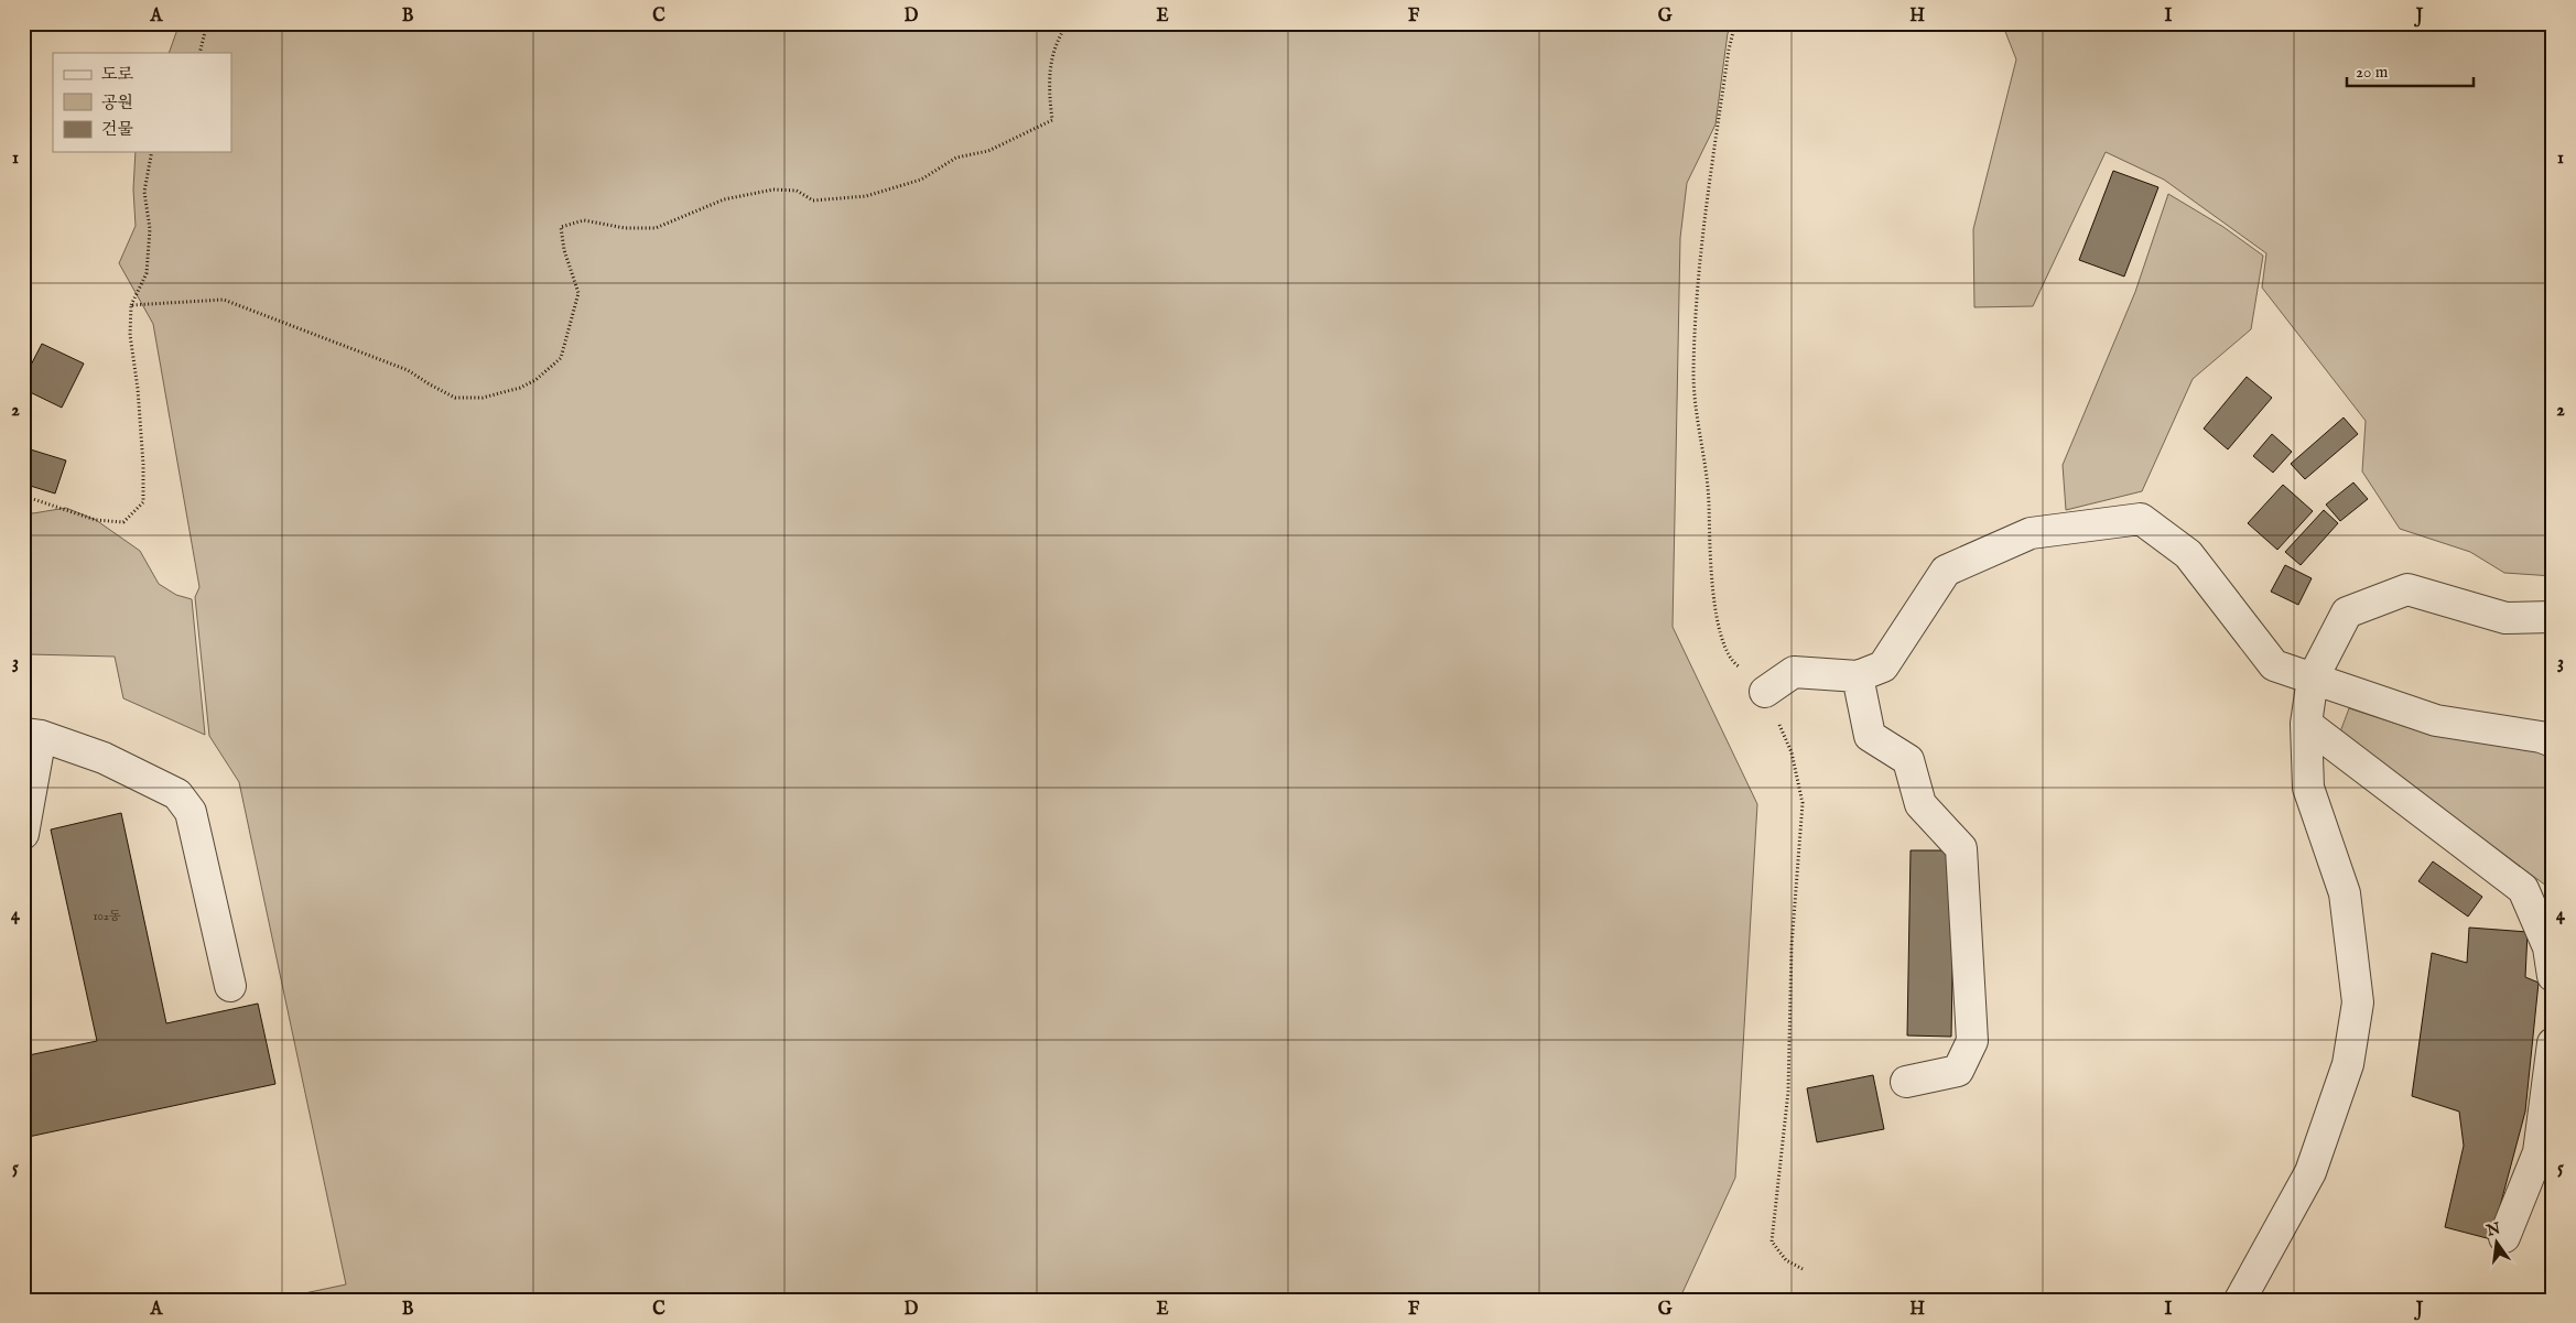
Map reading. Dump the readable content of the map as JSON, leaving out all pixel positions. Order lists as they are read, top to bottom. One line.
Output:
{"house_numbers":["102동"],"legend":["도로","공원","건물"],"scale_bar":"20 m","north":"top","grid":{"columns":["A","B","C","D","E","F","G","H","I","J"],"rows":["1","2","3","4","5"]}}
